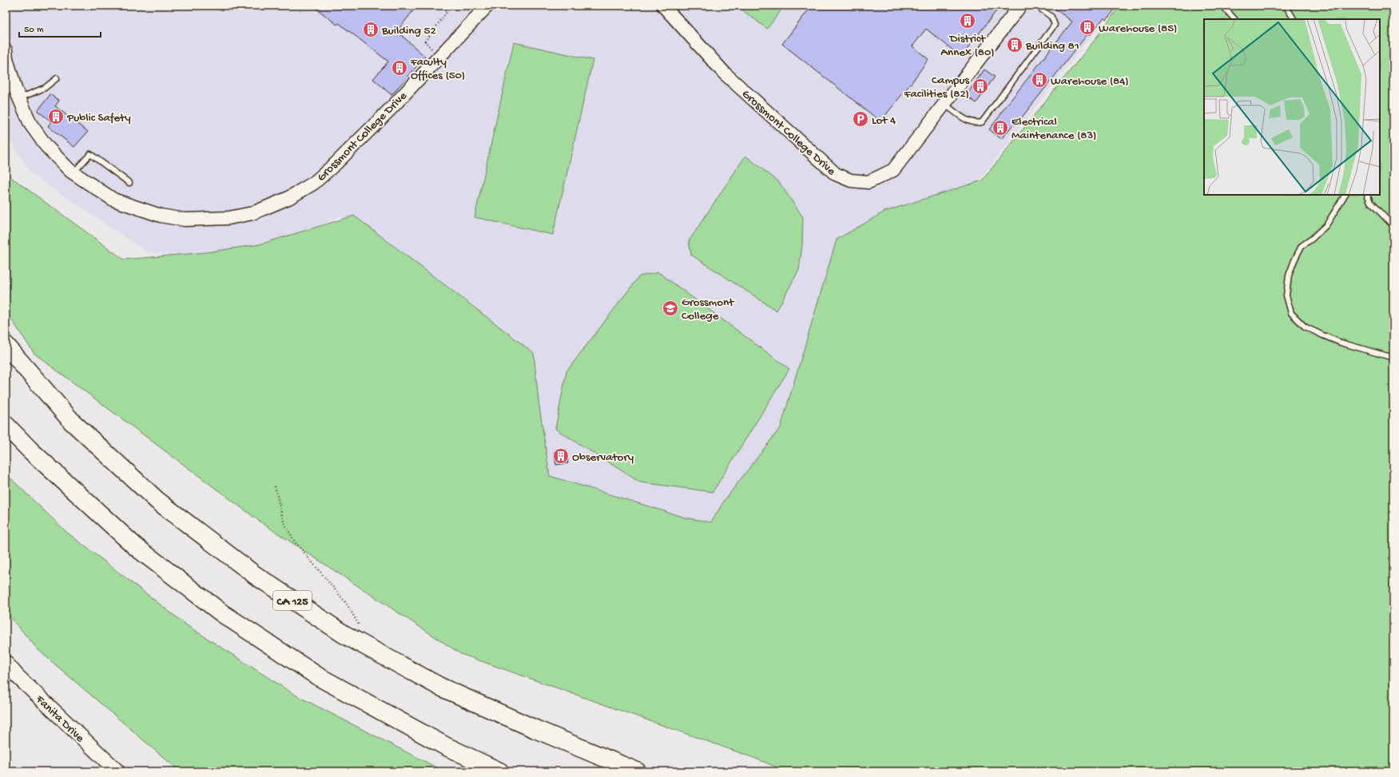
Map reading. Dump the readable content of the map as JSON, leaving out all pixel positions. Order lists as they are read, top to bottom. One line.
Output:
{"streets":{"highway":["CA 125"],"main road":["Fanita Drive"],"street":["Grossmont College Drive"]},"places":{"building":["District Annex (80)","Warehouse (85)","Building 52","Building 81","Faculty Offices (50)","Warehouse (84)","Campus Facilities (82)","Public Safety","Electrical Maintenance (83)","Observatory"],"parking":["Lot 4"],"school or university":["Grossmont College"]},"scale_bar":"50 m"}
